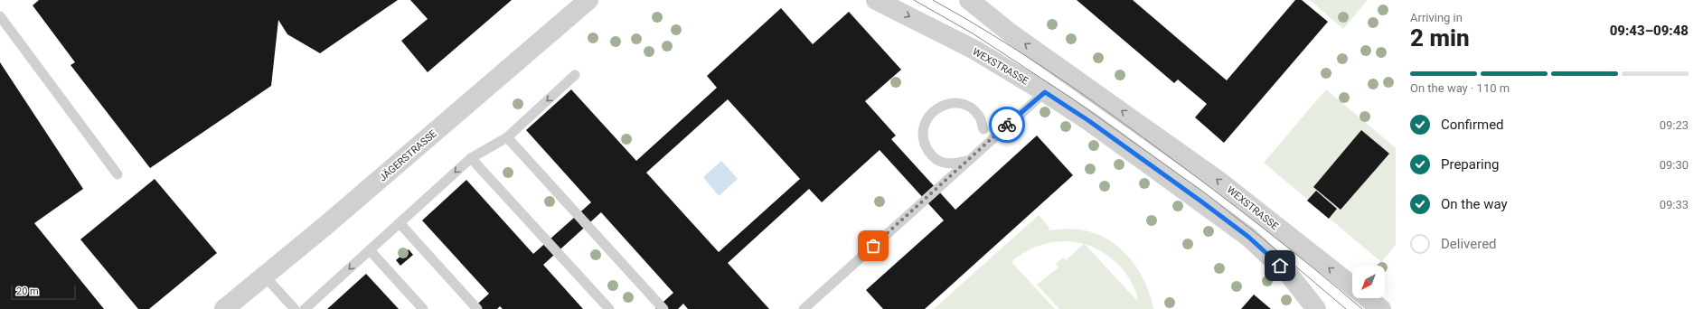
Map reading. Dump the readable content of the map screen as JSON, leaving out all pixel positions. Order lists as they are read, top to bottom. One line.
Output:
{"streets":{"street":["WEXSTRASSE","JÄGERSTRASSE"]},"scale_bar":"20 m","north":"bottom left","page":{"heading":["2 min","Arriving in","09:43–09:48"],"bar":"On the way · 110 m","list":[["Confirmed","09:23"],["Preparing","09:30"],["On the way","09:33"],"Delivered"],"scale":"20 m"}}
